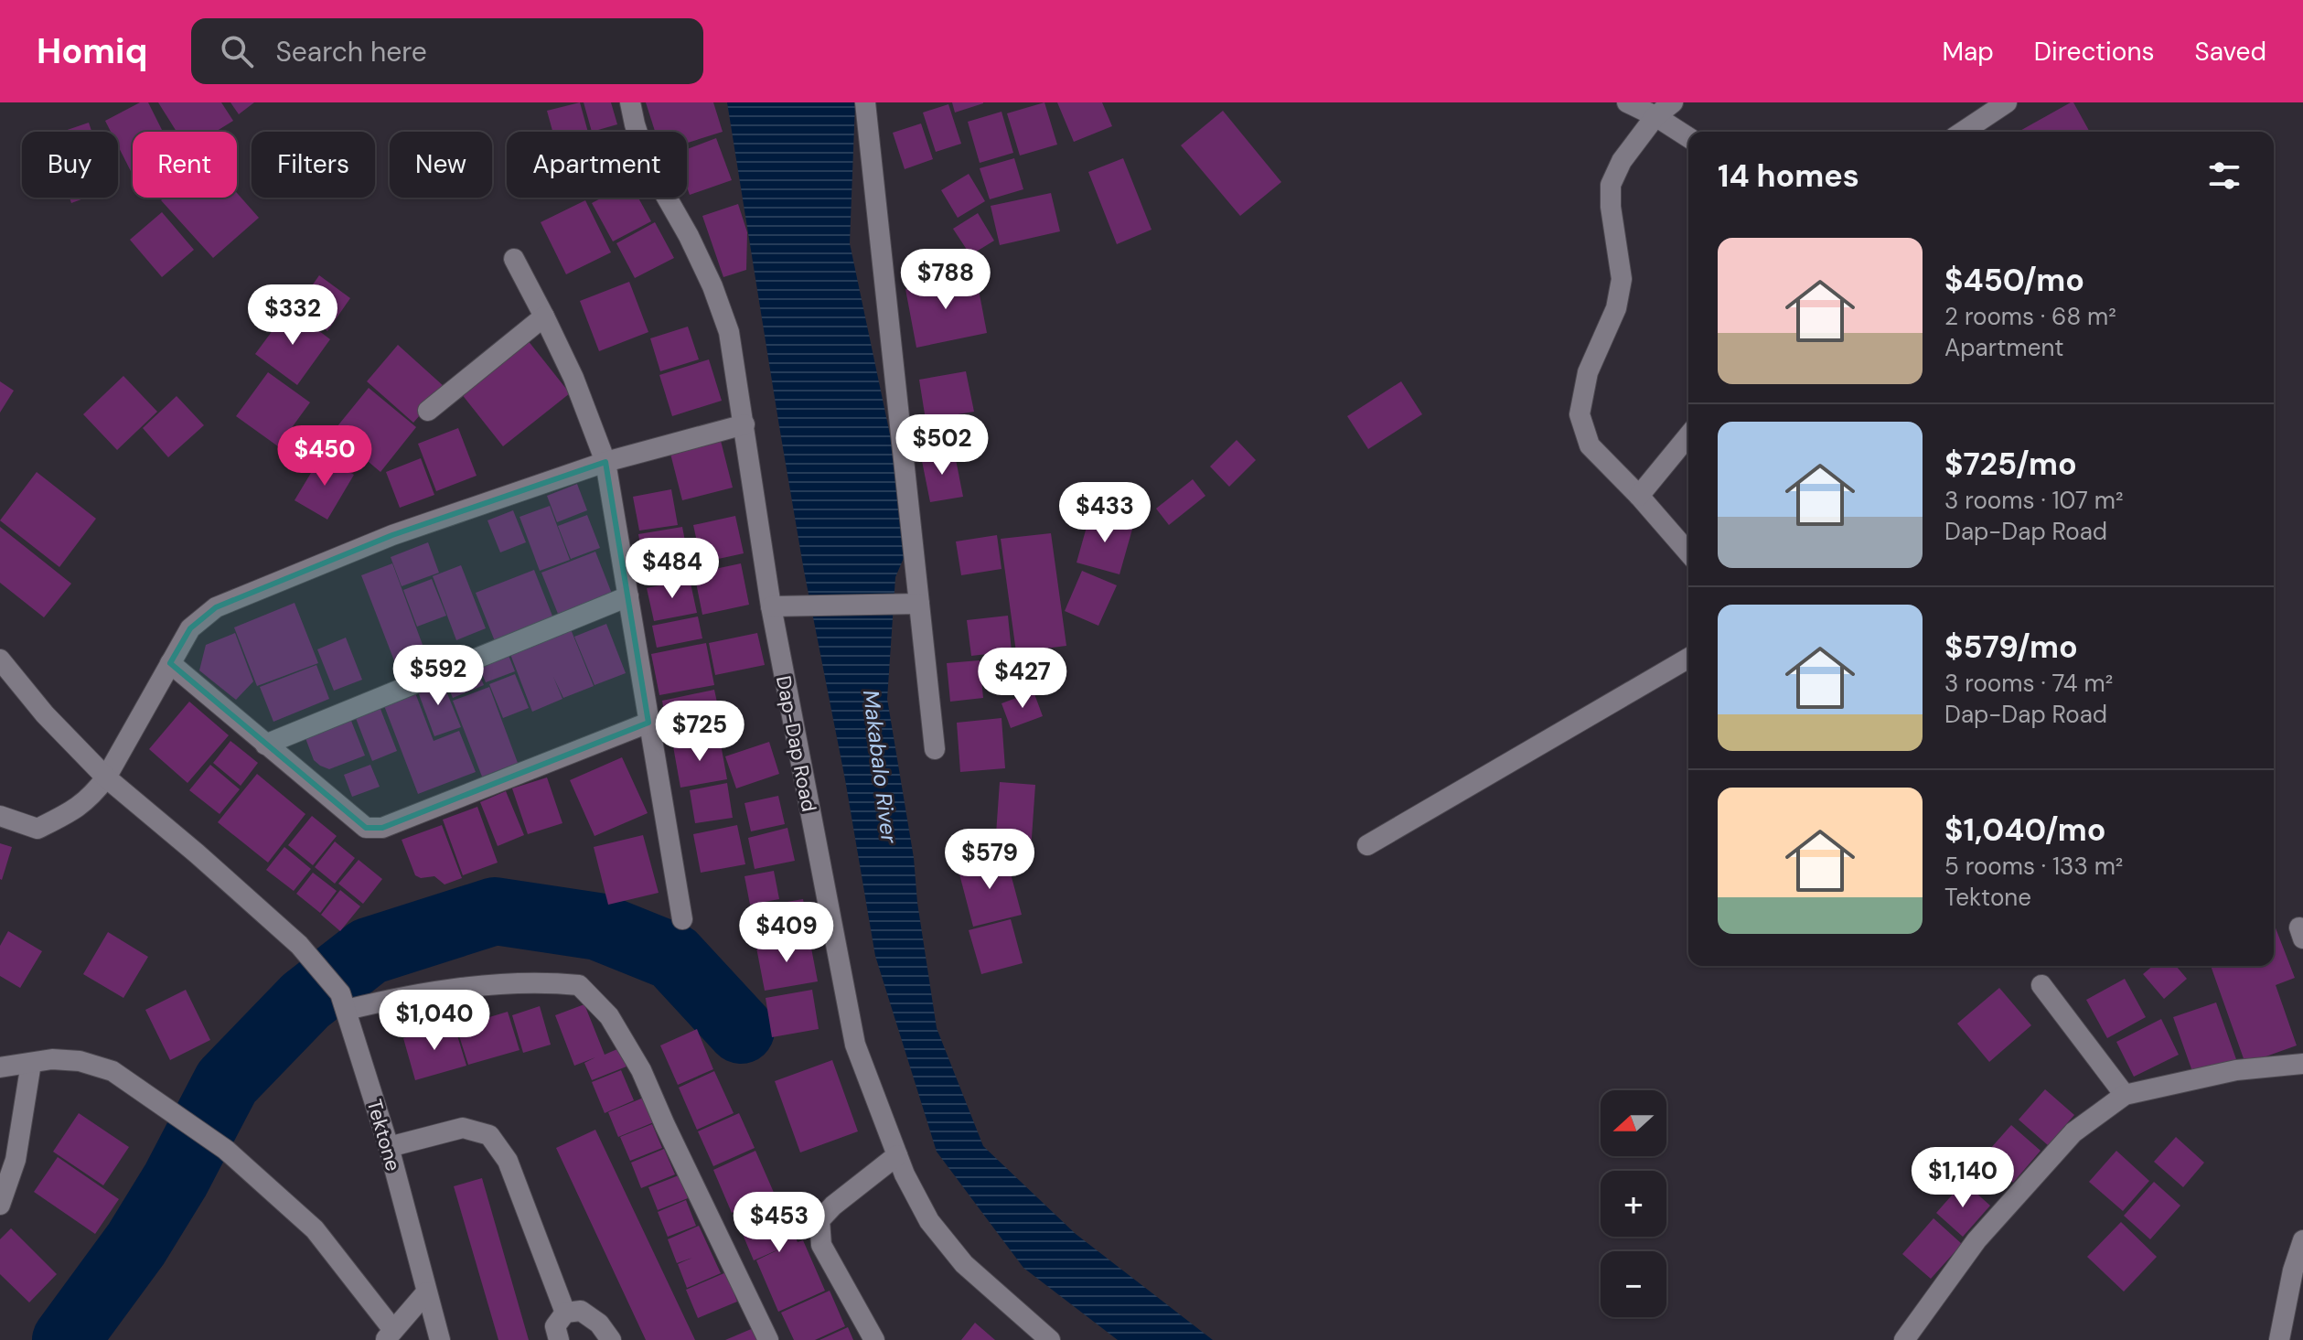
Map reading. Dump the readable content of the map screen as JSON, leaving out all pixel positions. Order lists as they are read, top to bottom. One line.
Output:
{"streets":{"street":["Dap-Dap Road","Tektone"]},"water":["Makabalo River"],"north":"left","page":{"header":"Homiq","search":"Search here","nav":["Map","Directions","Saved"],"chip":["Buy","Rent","Filters","New","Apartment"],"heading":"14 homes","list":[{"name":"$450/mo","note":"2 rooms · 68 m² · Apartment"},{"name":"$725/mo","note":"3 rooms · 107 m² · Dap-Dap Road"},{"name":"$579/mo","note":"3 rooms · 74 m² · Dap-Dap Road"},{"name":"$1,040/mo","note":"5 rooms · 133 m² · Tektone"}],"price":["$788","$332","$502","$450","$433","$484","$592","$427","$725","$579","$409","$1,040","$1,140","$453"],"map_buttons":["+","−"]}}
